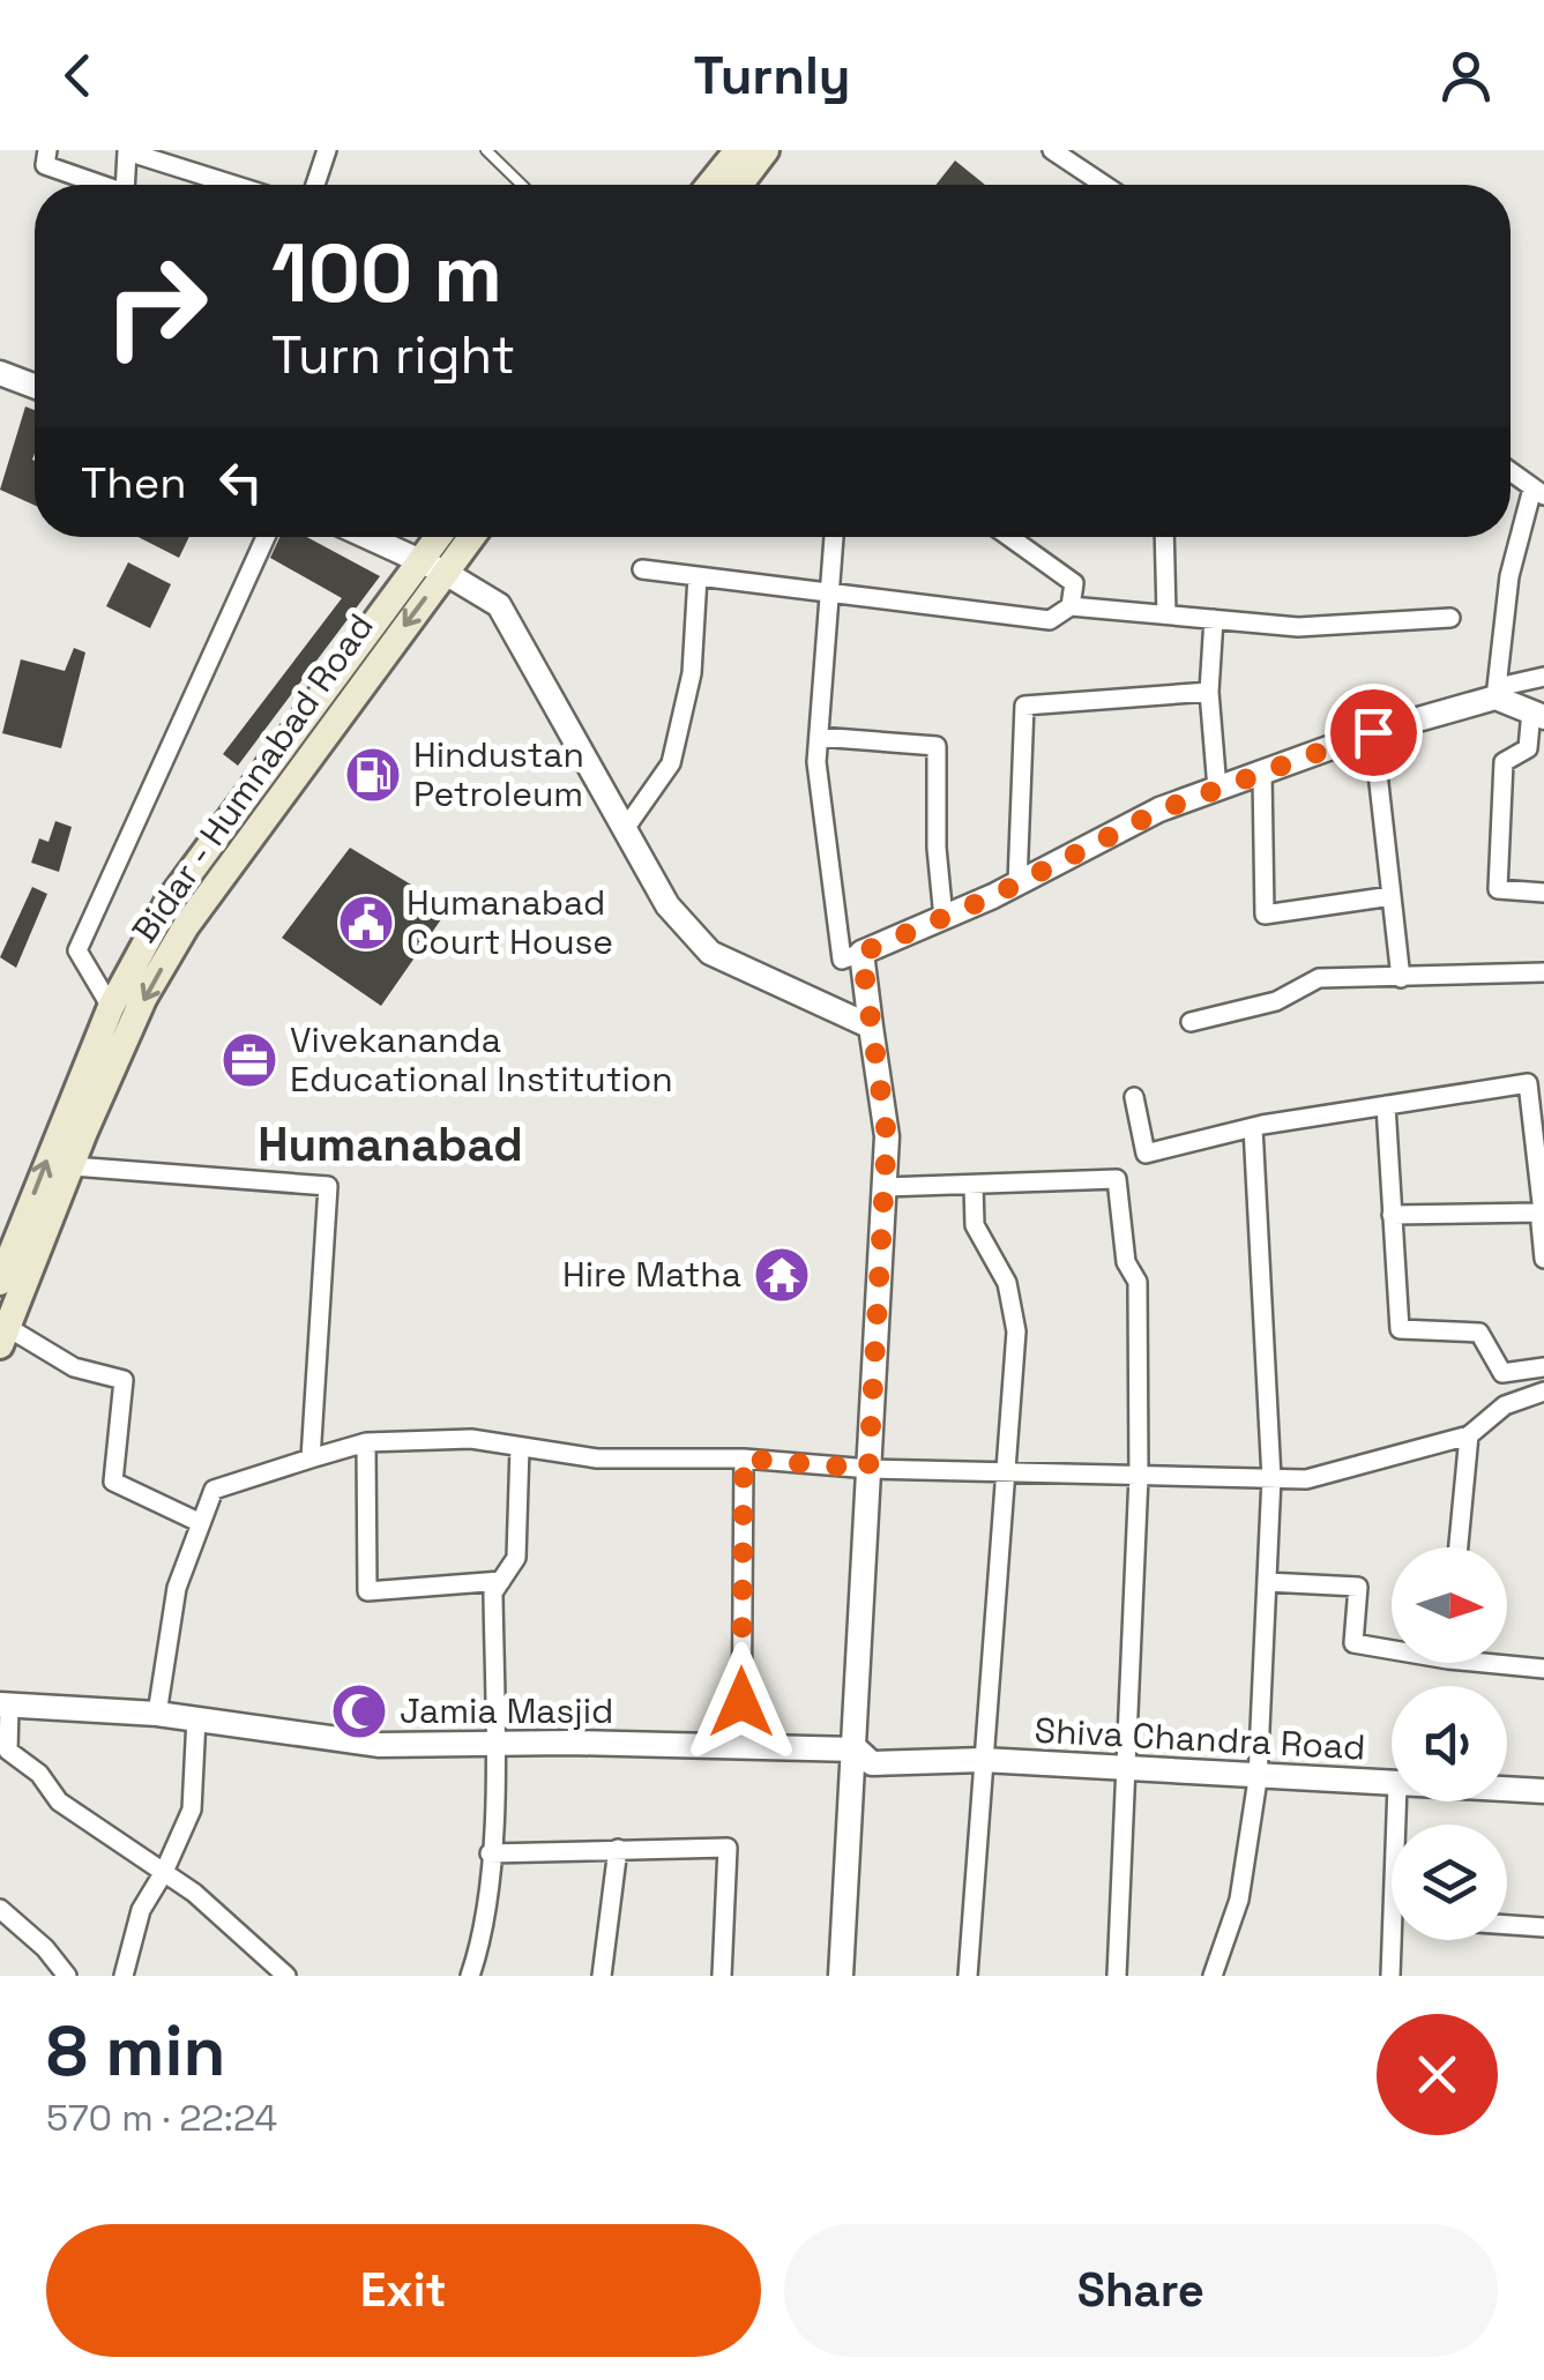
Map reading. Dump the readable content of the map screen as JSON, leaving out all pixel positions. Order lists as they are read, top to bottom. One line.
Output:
{"streets":{"main road":["Bidar - Humnabad Road"],"street":["Shiva Chandra Road"]},"districts":["Humanabad"],"places":{"fuel station":["Hindustan Petroleum"],"public building":["Humanabad Court House"],"office":["Vivekananda Educational Institution"],"temple":["Hire Matha"],"mosque":["Jamia Masjid"]},"north":"right","page":{"header":"Turnly","turn":["100 m","Turn right"],"then":"Then","heading":["8 min","570 m · 22:24"],"buttons":["Exit","Share"]}}
